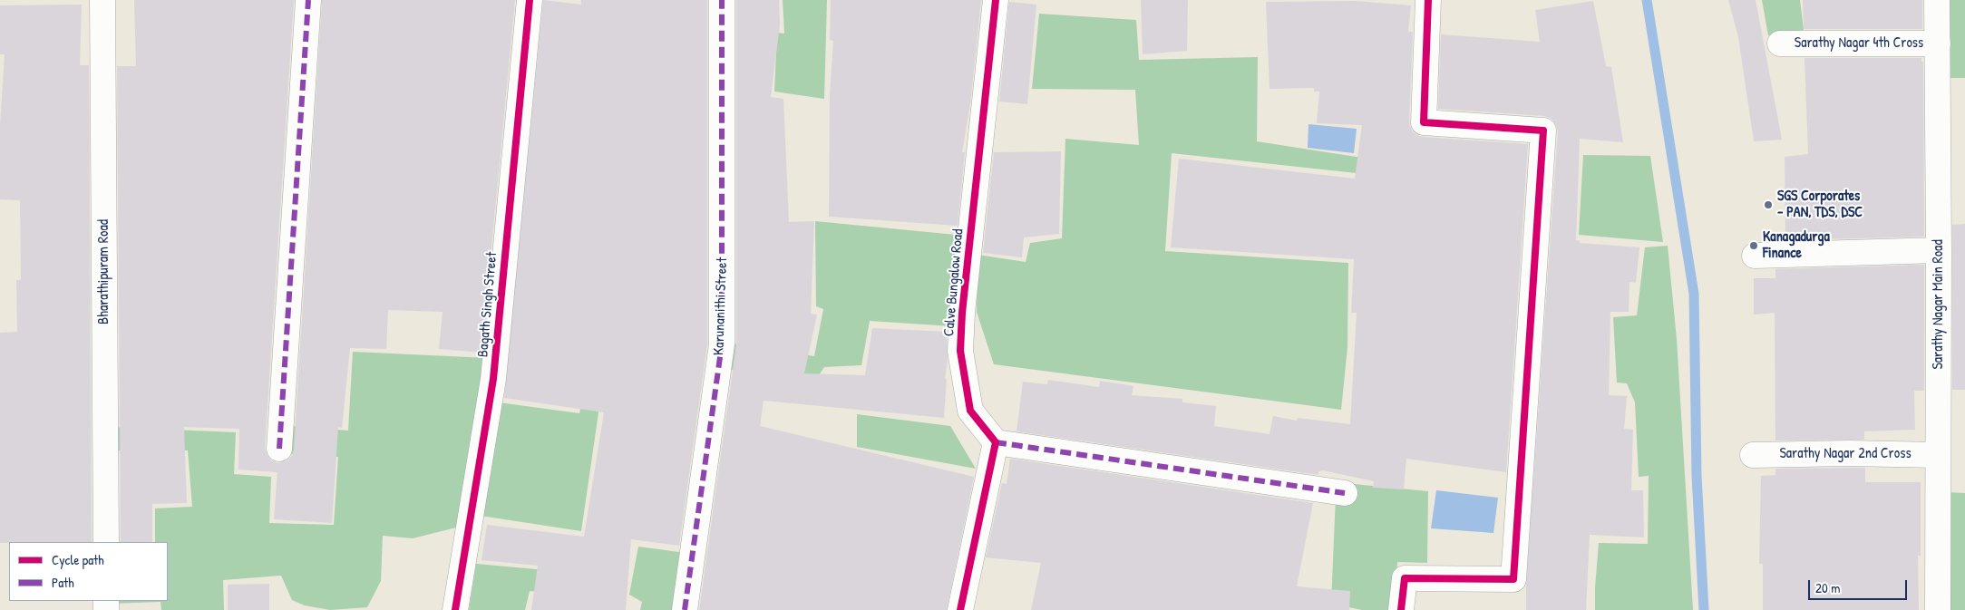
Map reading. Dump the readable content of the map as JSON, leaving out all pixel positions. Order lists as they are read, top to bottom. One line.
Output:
{"streets":{"street":["Sarathy Nagar 4th Cross","Bharathipuram Road","Calve Bungalow Road","Bagath Singh Street","Sarathy Nagar Main Road","Karunanithi Street","Sarathy Nagar 2nd Cross"]},"crossings":[["Sarathy Nagar 4th Cross","Sarathy Nagar Main Road"],["Sarathy Nagar Main Road","Sarathy Nagar 2nd Cross"]],"places":["SGS Corporates - PAN, TDS, DSC","Kanagadurga Finance"],"legend":["Cycle path","Path"],"scale_bar":"20 m"}
